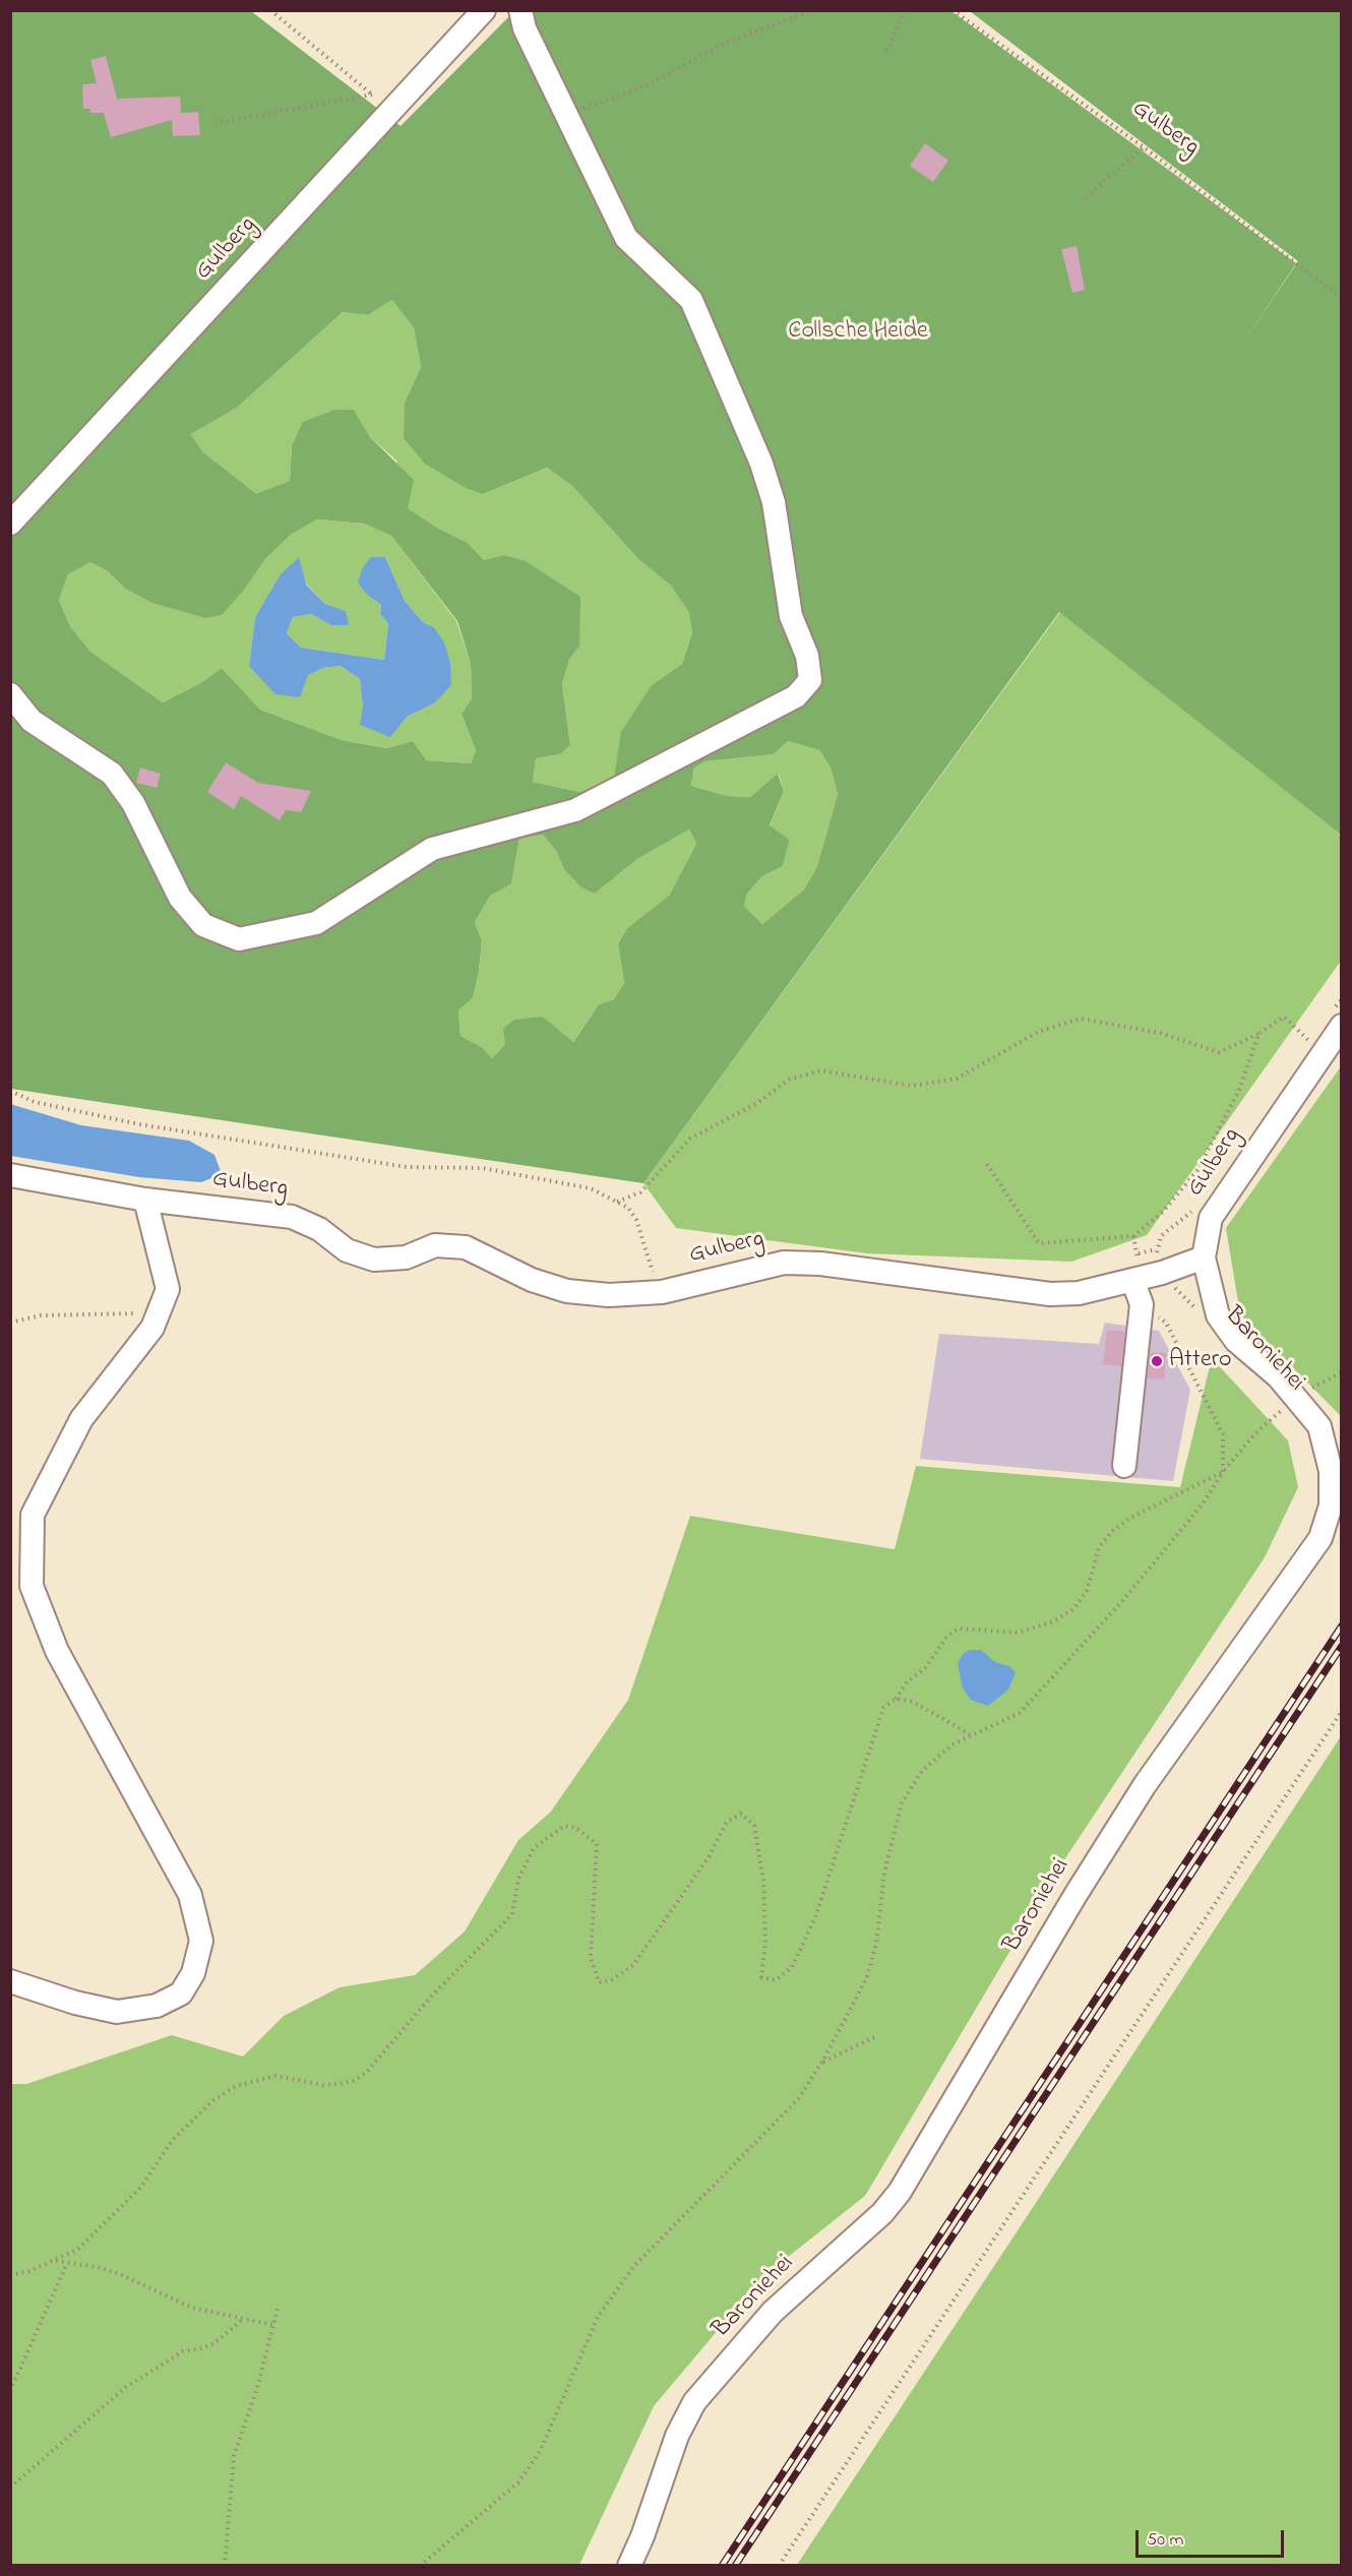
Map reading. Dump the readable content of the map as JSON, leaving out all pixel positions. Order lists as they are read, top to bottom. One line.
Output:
{"streets":{"street":["Gulberg","Baroniehei"]},"crossings":[["Gulberg","Baroniehei"]],"parks":["Collsche Heide"],"places":["Attero"],"scale_bar":"50 m"}
